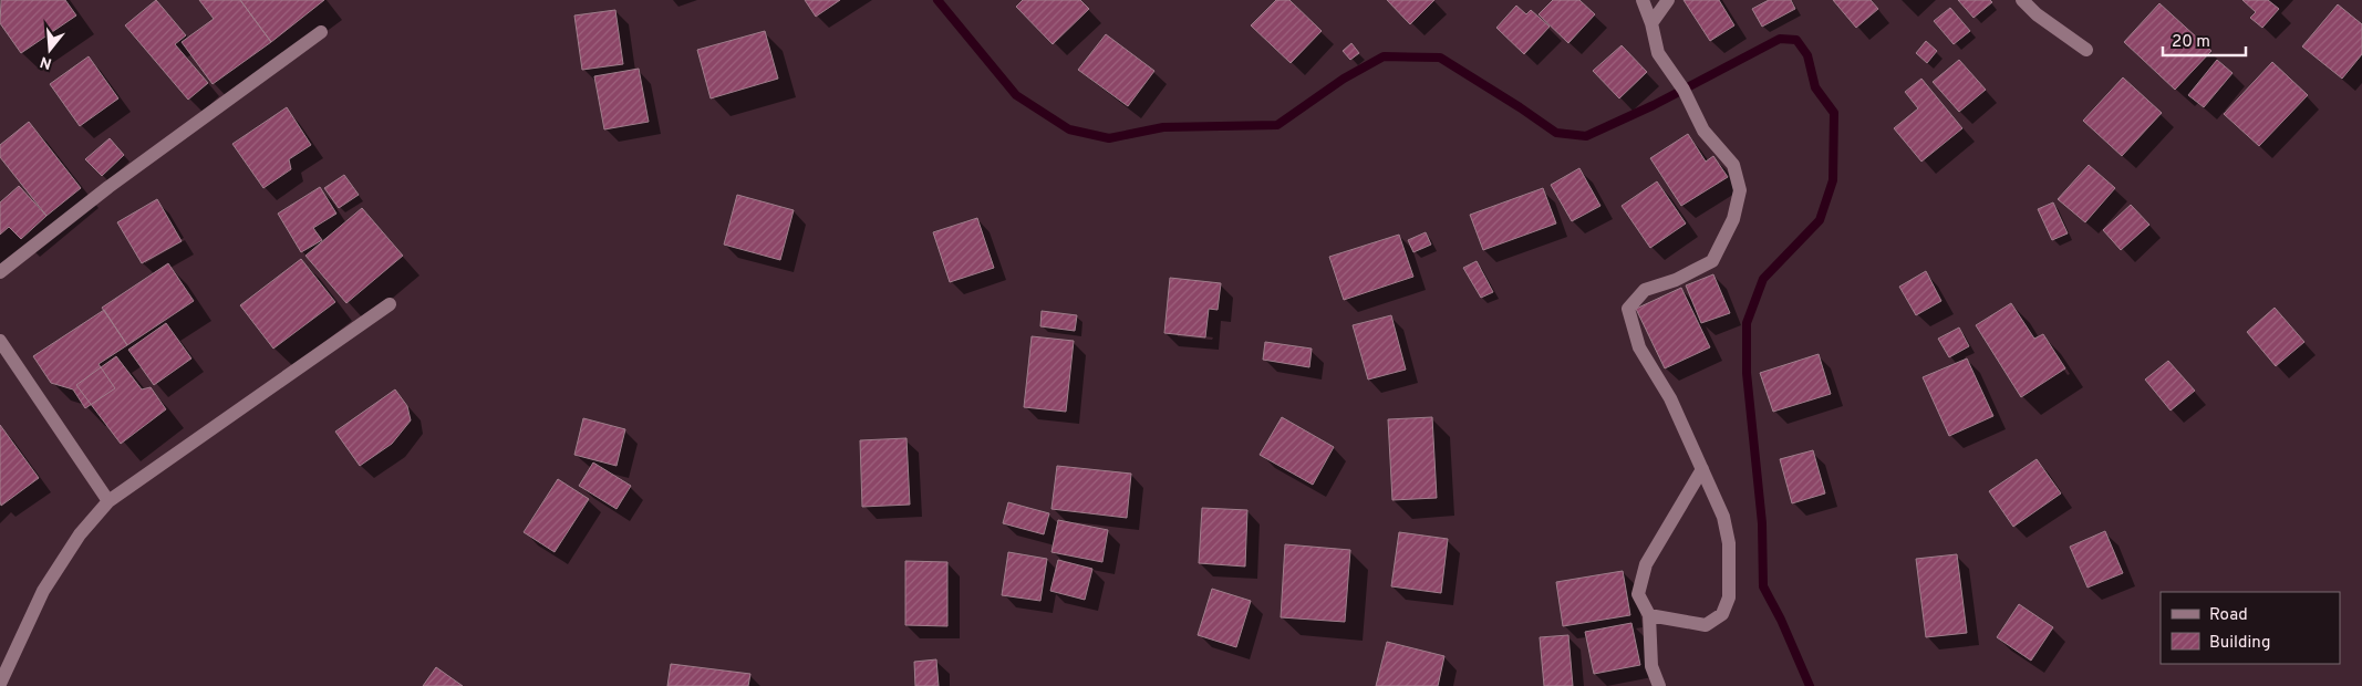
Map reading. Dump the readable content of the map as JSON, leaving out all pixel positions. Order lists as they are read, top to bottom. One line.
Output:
{"legend":["Road","Building"],"scale_bar":"20 m","north":"bottom"}
